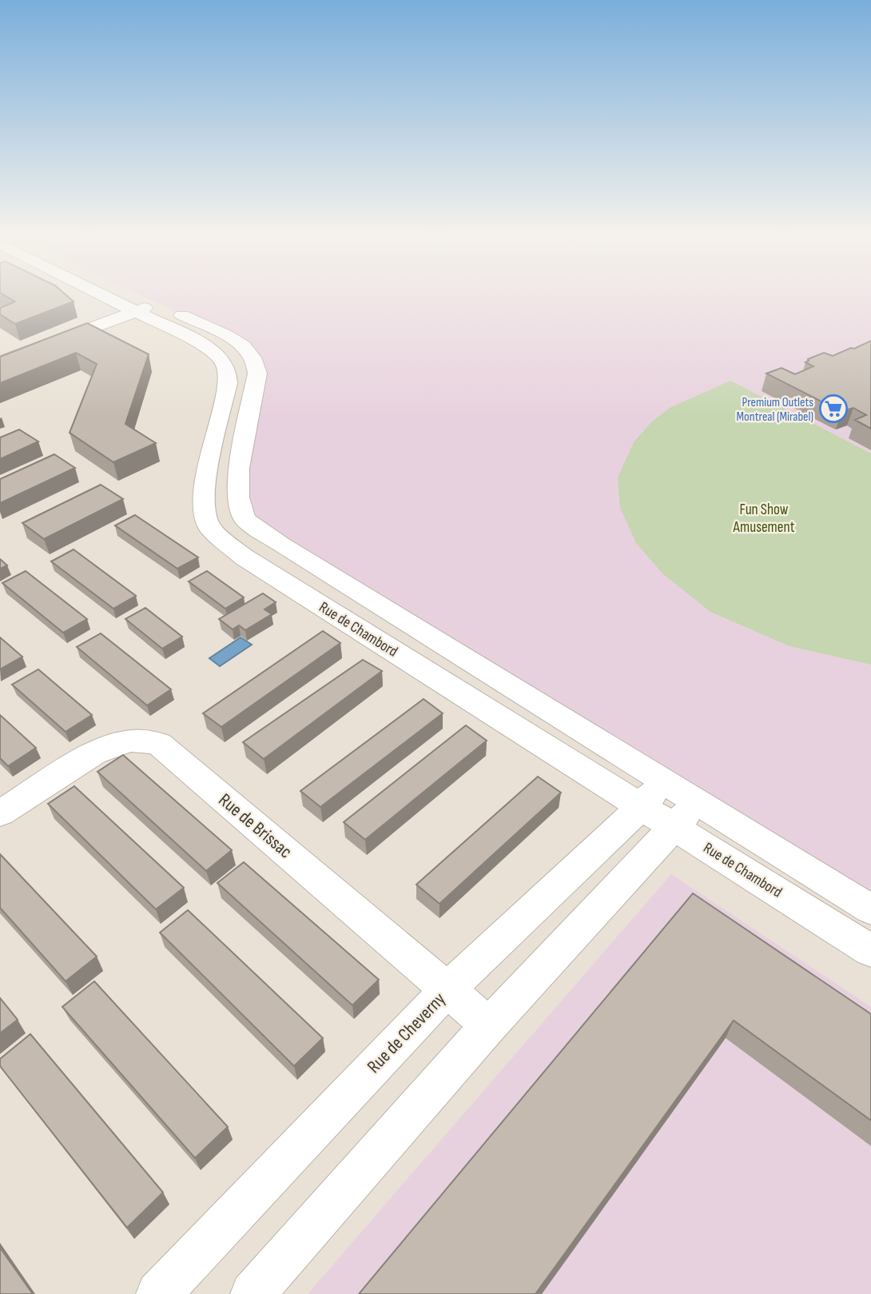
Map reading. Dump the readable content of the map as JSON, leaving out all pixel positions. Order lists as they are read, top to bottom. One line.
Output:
{"streets":{"street":["Rue de Chambord","Rue de Brissac","Rue de Cheverny"]},"crossings":[["Rue de Chambord","Rue de Cheverny"],["Rue de Brissac","Rue de Cheverny"]],"parks":["Fun Show Amusement"],"places":{"supermarket":["Premium Outlets Montreal (Mirabel)"]}}
